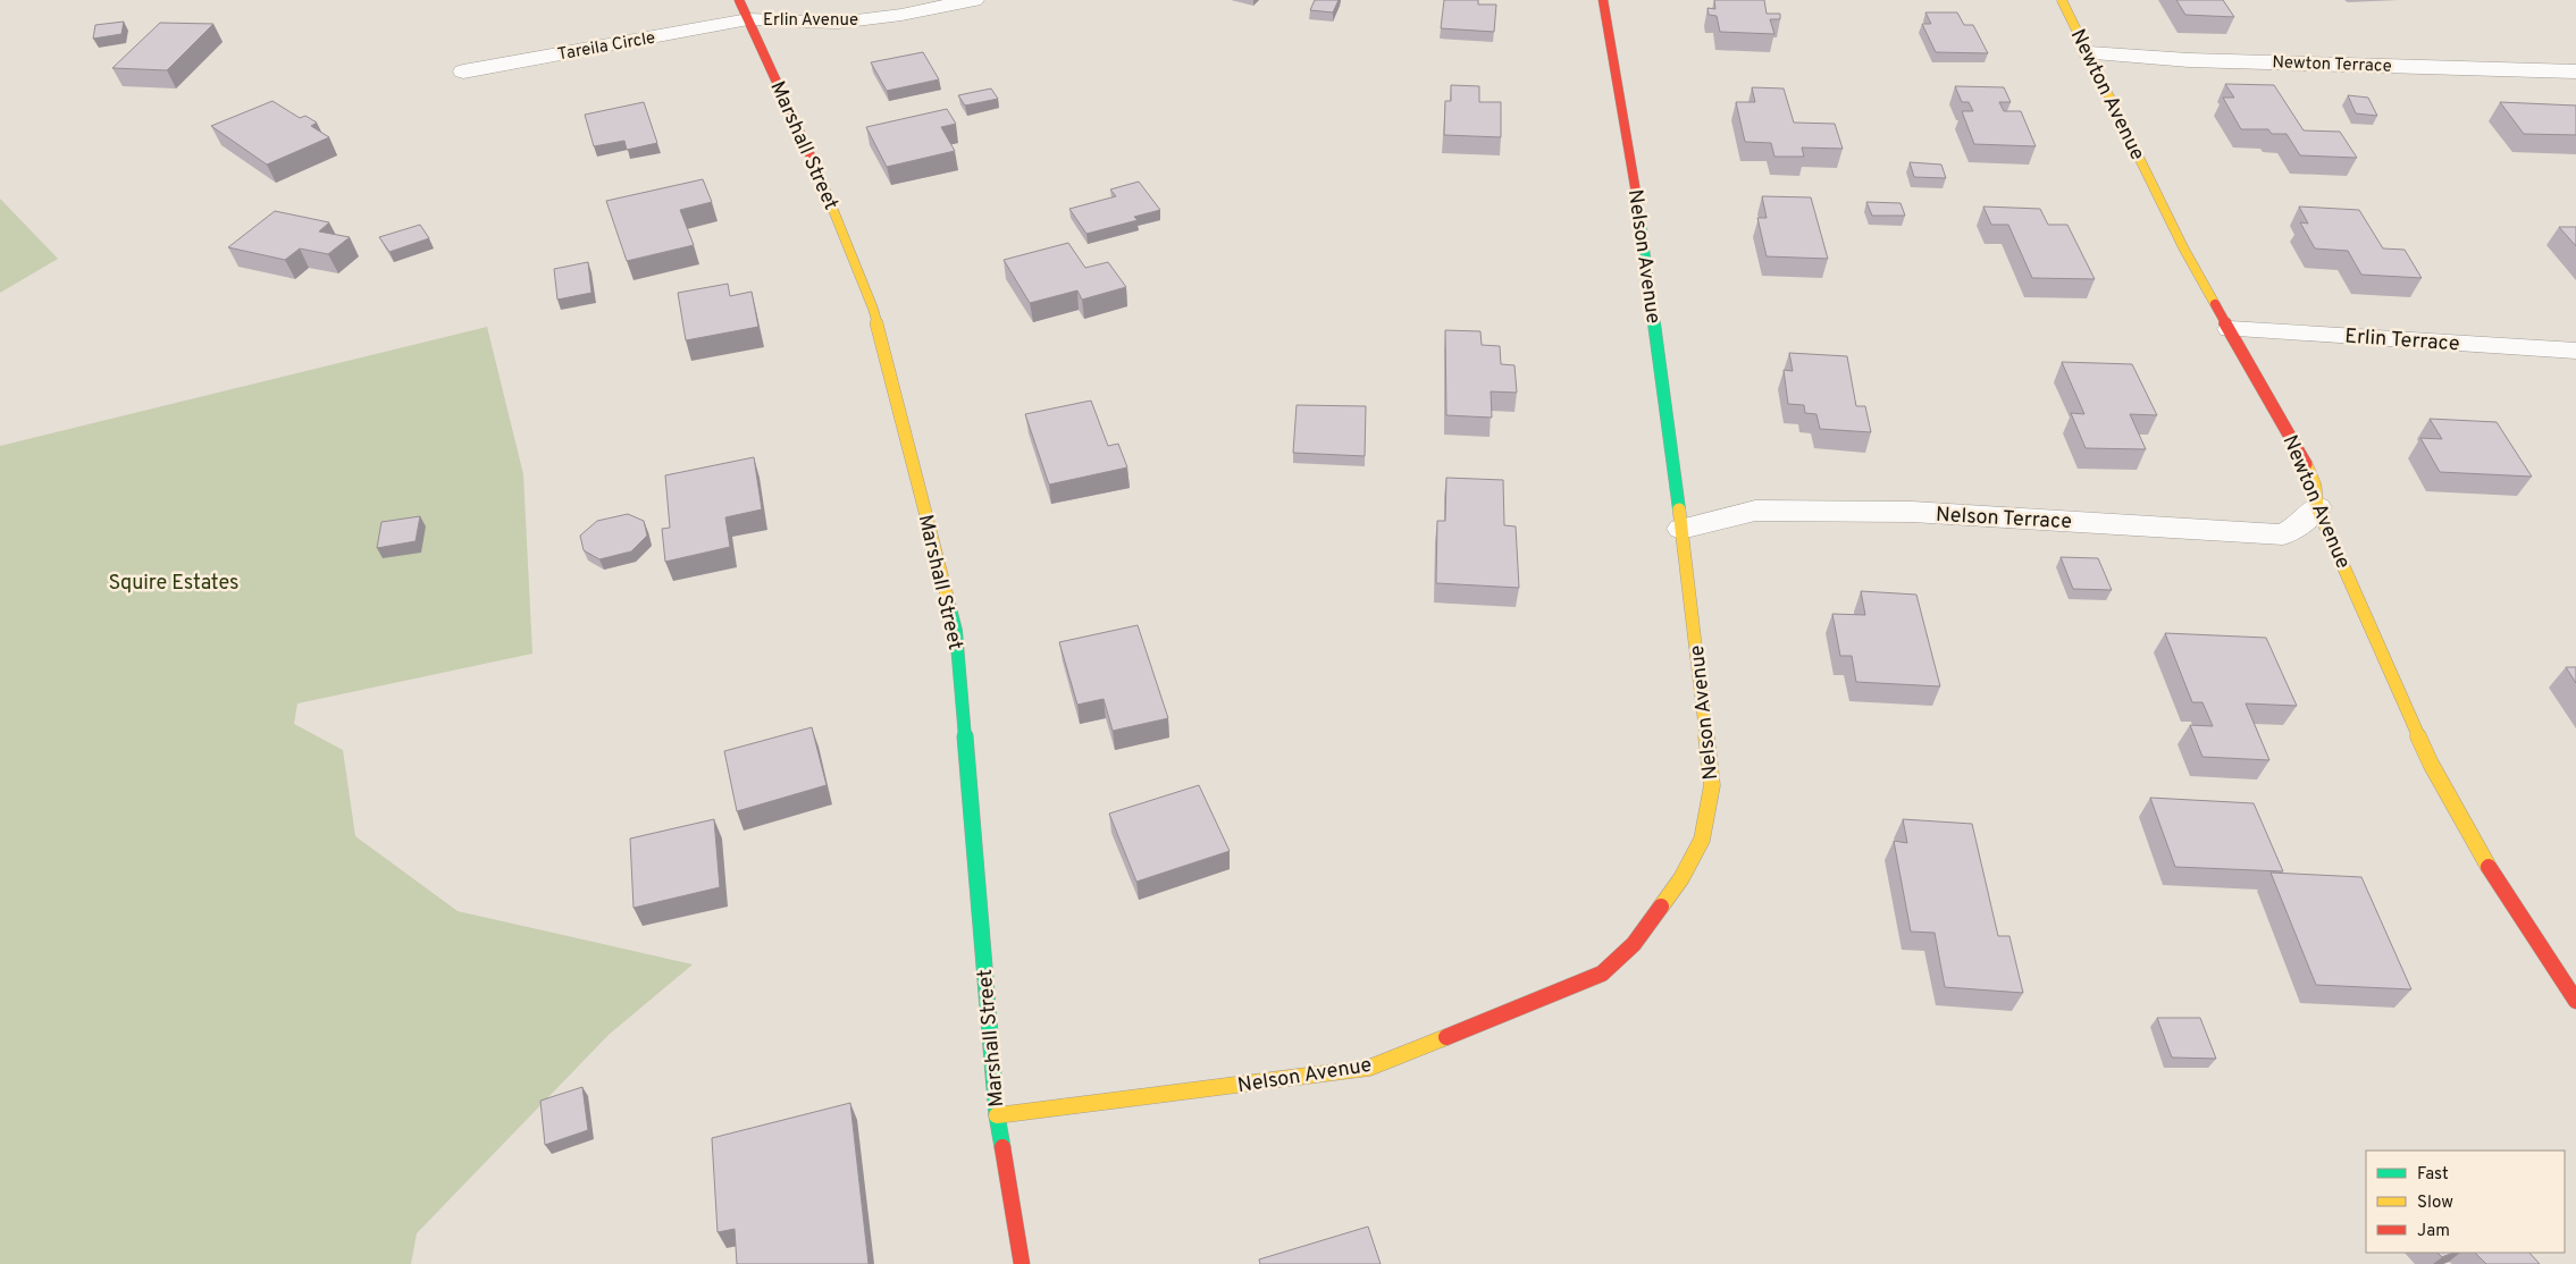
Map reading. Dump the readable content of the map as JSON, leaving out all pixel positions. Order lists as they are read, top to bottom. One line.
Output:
{"streets":{"street":["Erlin Avenue","Tareila Circle","Newton Terrace","Newton Avenue","Marshall Street","Nelson Avenue","Erlin Terrace","Nelson Terrace"]},"crossings":[["Erlin Avenue","Tareila Circle"],["Erlin Avenue","Marshall Street"],["Tareila Circle","Marshall Street"],["Newton Terrace","Newton Avenue"],["Newton Avenue","Erlin Terrace"],["Newton Avenue","Nelson Terrace"],["Marshall Street","Nelson Avenue"],["Nelson Avenue","Nelson Terrace"]],"parks":["Squire Estates"],"legend":["Fast","Slow","Jam"]}
